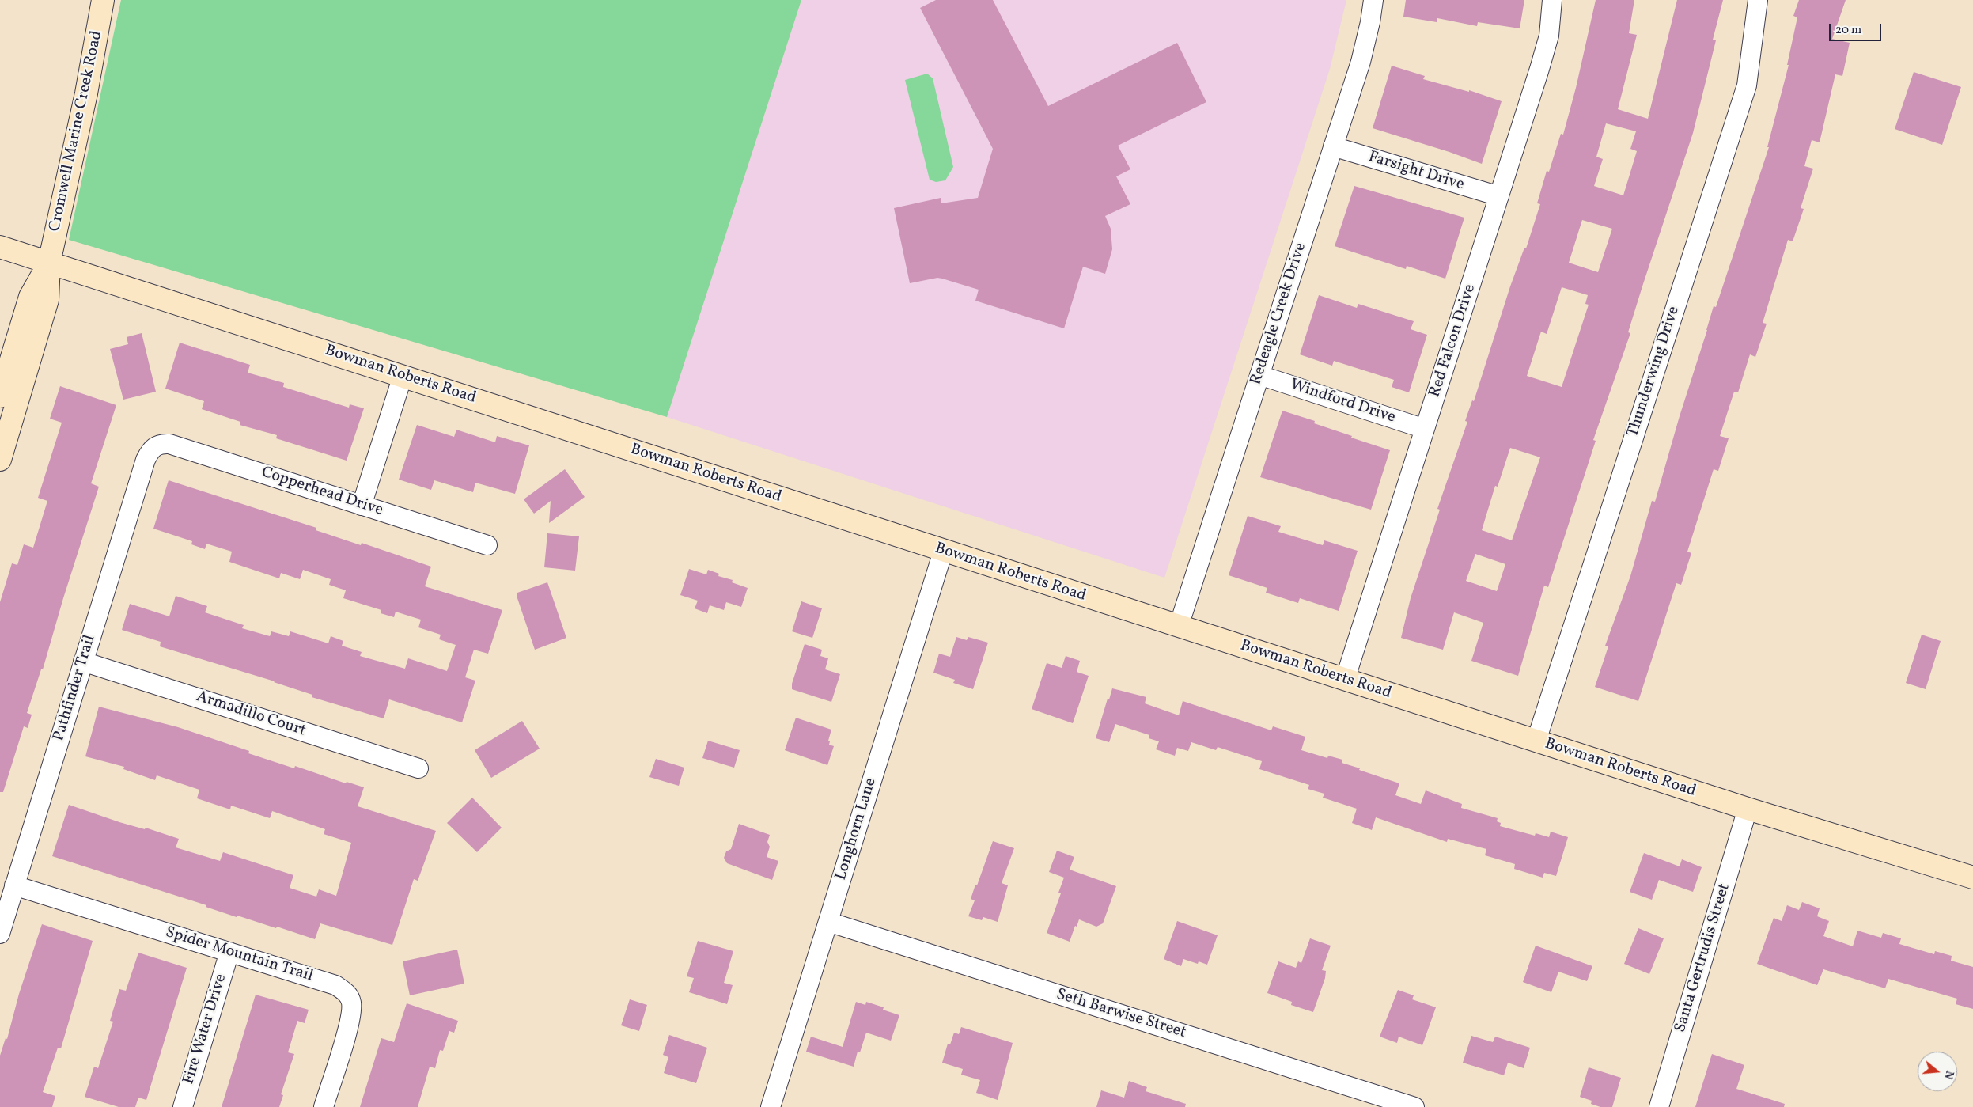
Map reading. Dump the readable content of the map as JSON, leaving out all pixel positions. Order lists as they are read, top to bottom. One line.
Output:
{"streets":{"street":["Cromwell Marine Creek Road","Farsight Drive","Redeagle Creek Drive","Red Falcon Drive","Thunderwing Drive","Bowman Roberts Road","Windford Drive","Copperhead Drive","Pathfinder Trail","Armadillo Court","Longhorn Lane","Spider Mountain Trail","Santa Gertrudis Street","Seth Barwise Street","Fire Water Drive"]},"crossings":[["Cromwell Marine Creek Road","Bowman Roberts Road"],["Farsight Drive","Redeagle Creek Drive"],["Farsight Drive","Red Falcon Drive"],["Redeagle Creek Drive","Bowman Roberts Road"],["Redeagle Creek Drive","Windford Drive"],["Red Falcon Drive","Bowman Roberts Road"],["Red Falcon Drive","Windford Drive"],["Thunderwing Drive","Bowman Roberts Road"],["Bowman Roberts Road","Longhorn Lane"],["Bowman Roberts Road","Santa Gertrudis Street"],["Copperhead Drive","Pathfinder Trail"],["Pathfinder Trail","Armadillo Court"],["Pathfinder Trail","Spider Mountain Trail"],["Longhorn Lane","Seth Barwise Street"],["Spider Mountain Trail","Fire Water Drive"]],"scale_bar":"20 m","north":"right"}
